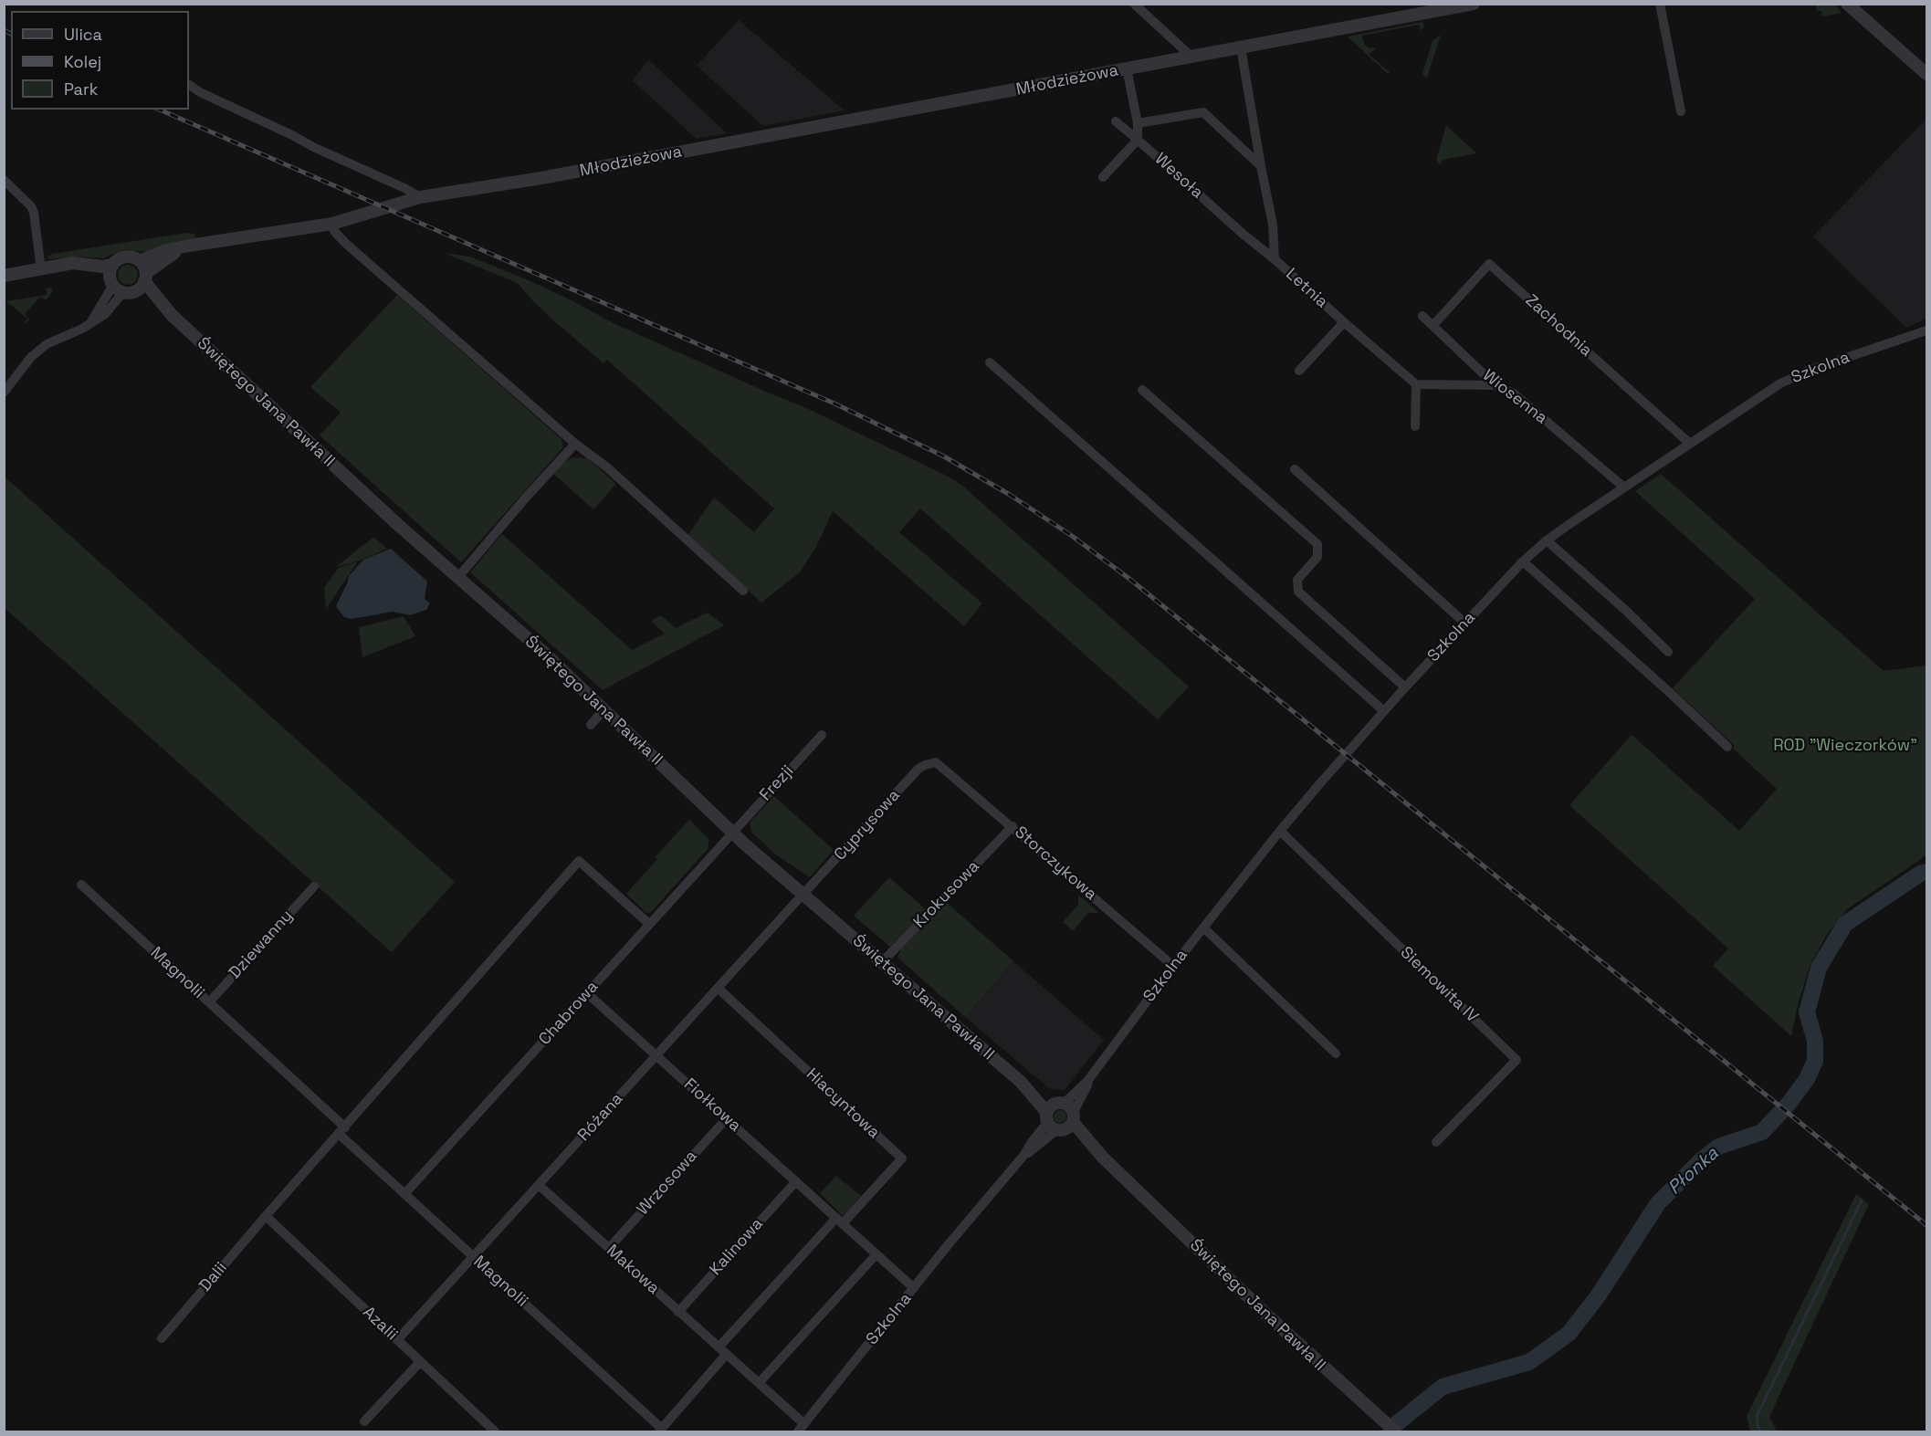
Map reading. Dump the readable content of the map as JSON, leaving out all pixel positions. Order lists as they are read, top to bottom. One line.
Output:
{"streets":{"street":["Młodzieżowa","Wesoła","Letnia","Zachodnia","Szkolna","Wiosenna","Świętego Jana Pawła II","Frezji","Cyprysowa","Storczykowa","Krokusowa","Dziewanny","Magnolii","Siemowita IV","Chabrowa","Hiacyntowa","Fiołkowa","Różana","Wrzosowa","Kalinowa","Makowa","Dalii","Azalii"]},"crossings":[["Młodzieżowa","Letnia"],["Młodzieżowa","Świętego Jana Pawła II"],["Wesoła","Letnia"],["Zachodnia","Szkolna"],["Zachodnia","Wiosenna"],["Szkolna","Wiosenna"],["Szkolna","Świętego Jana Pawła II"],["Szkolna","Storczykowa"],["Szkolna","Siemowita IV"],["Szkolna","Fiołkowa"],["Szkolna","Makowa"],["Świętego Jana Pawła II","Frezji"],["Świętego Jana Pawła II","Cyprysowa"],["Świętego Jana Pawła II","Krokusowa"],["Świętego Jana Pawła II","Chabrowa"],["Świętego Jana Pawła II","Różana"],["Frezji","Chabrowa"],["Cyprysowa","Storczykowa"],["Cyprysowa","Różana"],["Storczykowa","Krokusowa"],["Dziewanny","Magnolii"],["Magnolii","Chabrowa"],["Magnolii","Różana"],["Magnolii","Dalii"],["Chabrowa","Fiołkowa"],["Chabrowa","Dalii"],["Hiacyntowa","Fiołkowa"],["Hiacyntowa","Różana"],["Fiołkowa","Różana"],["Fiołkowa","Wrzosowa"],["Fiołkowa","Kalinowa"],["Różana","Makowa"],["Różana","Azalii"],["Wrzosowa","Makowa"],["Kalinowa","Makowa"],["Dalii","Azalii"]],"water":["Płonka"],"parks":["ROD \"Wieczorków\""],"legend":["Ulica","Kolej","Park"]}
